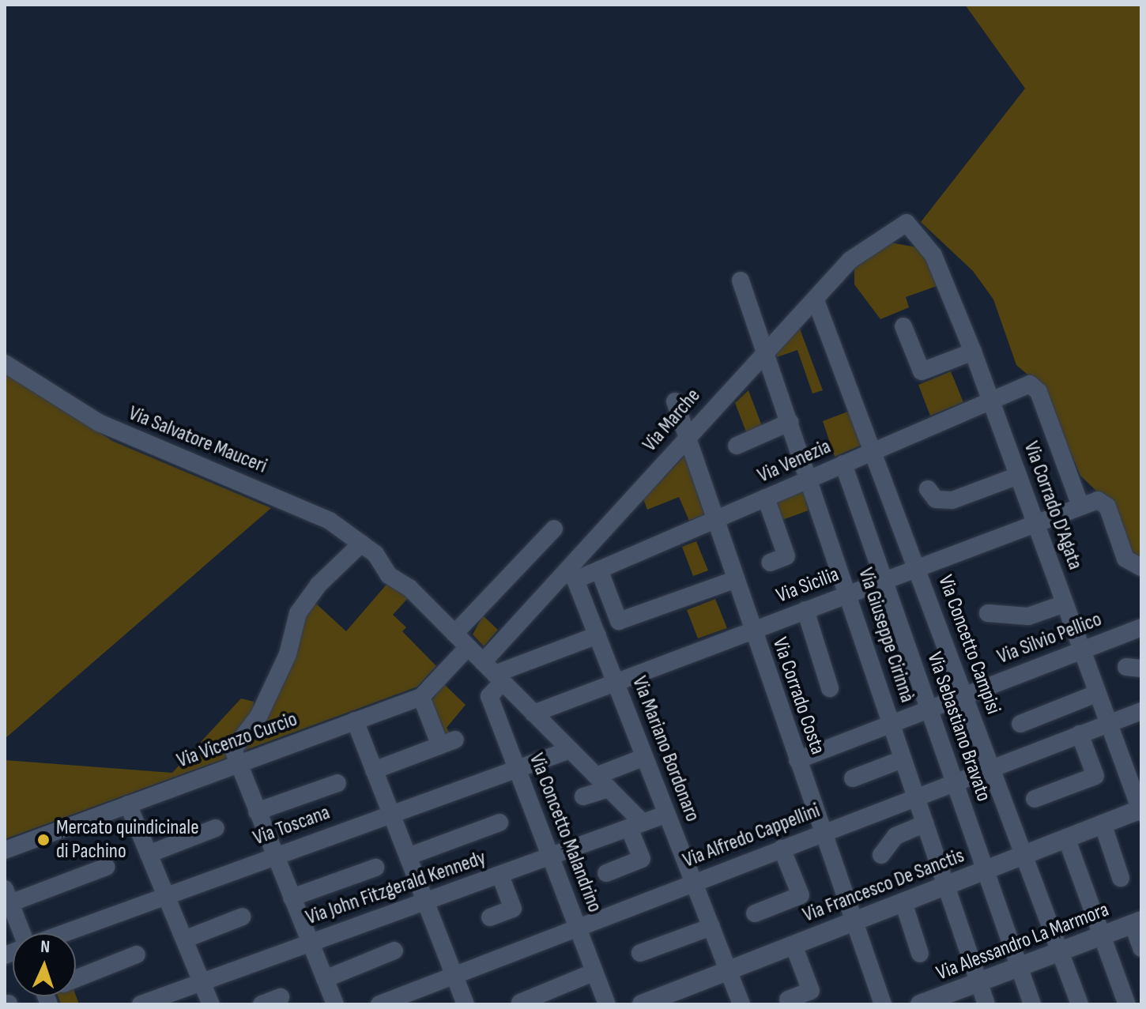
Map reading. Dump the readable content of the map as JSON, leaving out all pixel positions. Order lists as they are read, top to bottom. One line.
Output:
{"streets":{"street":["Via Marche","Via Salvatore Mauceri","Via Venezia","Via Corrado D'Agata","Via Sicilia","Via Giuseppe Cirinnà","Via Silvio Pellico","Via Concetto Campisi","Via Corrado Costa","Via Sebastiano Bravato","Via Vicenzo Curcio","Via Mariano Bordonaro","Via Toscana","Via Concetto Malandrino","Via Alfredo Cappellini","Via Francesco De Sanctis","Via John Fitzgerald Kennedy","Via Alessandro La Marmora"]},"crossings":[["Via Marche","Via Venezia"],["Via Marche","Via Corrado D'Agata"],["Via Marche","Via Giuseppe Cirinnà"],["Via Marche","Via Concetto Campisi"],["Via Marche","Via Corrado Costa"],["Via Marche","Via Mariano Bordonaro"],["Via Marche","Via Concetto Malandrino"],["Via Venezia","Via Corrado D'Agata"],["Via Venezia","Via Sicilia"],["Via Venezia","Via Giuseppe Cirinnà"],["Via Venezia","Via Concetto Campisi"],["Via Venezia","Via Corrado Costa"],["Via Venezia","Via Sebastiano Bravato"],["Via Venezia","Via Mariano Bordonaro"],["Via Corrado D'Agata","Via Sicilia"],["Via Corrado D'Agata","Via Silvio Pellico"],["Via Corrado D'Agata","Via Alfredo Cappellini"],["Via Corrado D'Agata","Via Francesco De Sanctis"],["Via Sicilia","Via Giuseppe Cirinnà"],["Via Sicilia","Via Concetto Campisi"],["Via Sicilia","Via Corrado Costa"],["Via Sicilia","Via Sebastiano Bravato"],["Via Sicilia","Via Mariano Bordonaro"],["Via Giuseppe Cirinnà","Via Silvio Pellico"],["Via Giuseppe Cirinnà","Via Alfredo Cappellini"],["Via Giuseppe Cirinnà","Via Francesco De Sanctis"],["Via Giuseppe Cirinnà","Via Alessandro La Marmora"],["Via Silvio Pellico","Via Concetto Campisi"],["Via Silvio Pellico","Via Corrado Costa"],["Via Silvio Pellico","Via Sebastiano Bravato"],["Via Concetto Campisi","Via Alfredo Cappellini"],["Via Concetto Campisi","Via Francesco De Sanctis"],["Via Concetto Campisi","Via Alessandro La Marmora"],["Via Corrado Costa","Via Alfredo Cappellini"],["Via Corrado Costa","Via Francesco De Sanctis"],["Via Sebastiano Bravato","Via Alfredo Cappellini"],["Via Sebastiano Bravato","Via Francesco De Sanctis"],["Via Sebastiano Bravato","Via Alessandro La Marmora"],["Via Mariano Bordonaro","Via Alfredo Cappellini"],["Via Mariano Bordonaro","Via Francesco De Sanctis"],["Via Mariano Bordonaro","Via John Fitzgerald Kennedy"],["Via Toscana","Via Concetto Malandrino"],["Via Concetto Malandrino","Via Alfredo Cappellini"],["Via Concetto Malandrino","Via John Fitzgerald Kennedy"]],"places":["Mercato quindicinale di Pachino"],"north":"top"}
